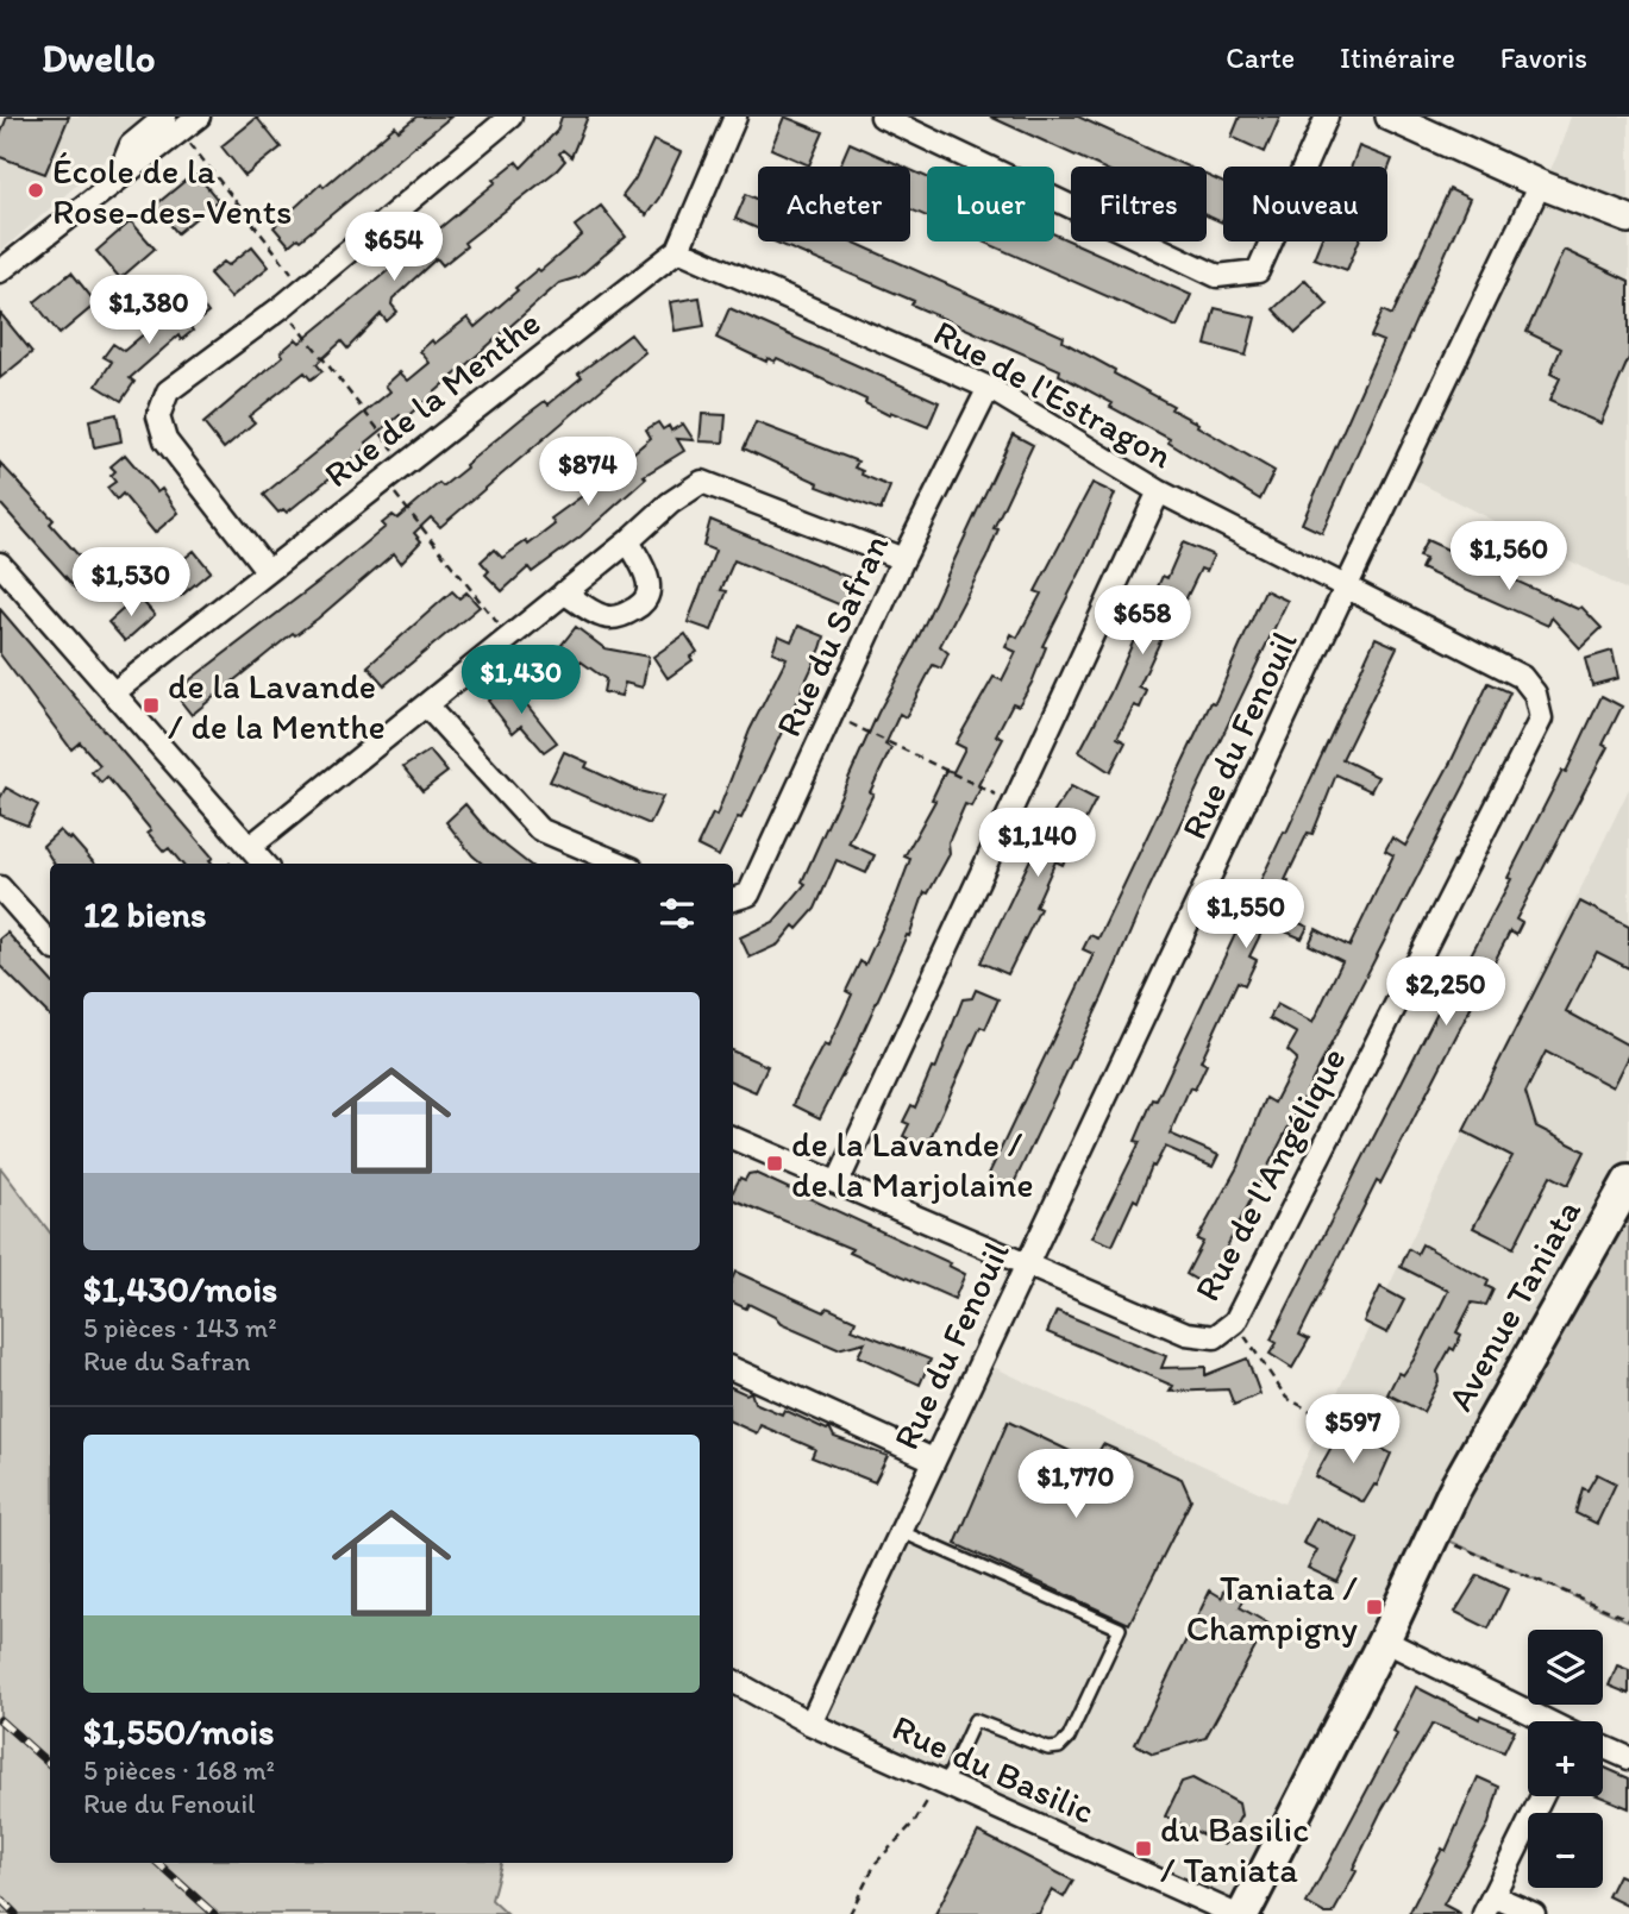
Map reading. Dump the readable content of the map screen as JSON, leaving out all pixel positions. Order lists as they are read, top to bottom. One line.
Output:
{"streets":{"main road":["Avenue Taniata"],"street":["Rue de l'Estragon","Rue de la Menthe","Rue du Safran","Rue du Fenouil","Rue de l'Angélique","Rue du Basilic"]},"crossings":[["Rue de l'Estragon","Rue de la Menthe"],["Rue de l'Estragon","Rue du Safran"],["Rue de l'Estragon","Rue du Fenouil"],["Rue de l'Estragon","Rue de l'Angélique"],["Rue du Fenouil","Rue de l'Angélique"],["Rue du Fenouil","Rue du Basilic"]],"places":{"other":["École de la Rose-des-Vents"],"transit":["de la Lavande / de la Menthe","de la Lavande / de la Marjolaine","Taniata / Champigny","du Basilic / Taniata"]},"page":{"header":"Dwello","nav":["Carte","Itinéraire","Favoris"],"chip":["Acheter","Louer","Filtres","Nouveau"],"price":["$654","$1,380","$874","$1,560","$1,530","$658","$1,430","$1,140","$1,550","$2,250","$597","$1,770"],"heading":"12 biens","list":[{"name":"$1,430/mois","note":"5 pièces · 143 m² · Rue du Safran"},{"name":"$1,550/mois","note":"5 pièces · 168 m² · Rue du Fenouil"}],"map_buttons":["+","−"]}}
